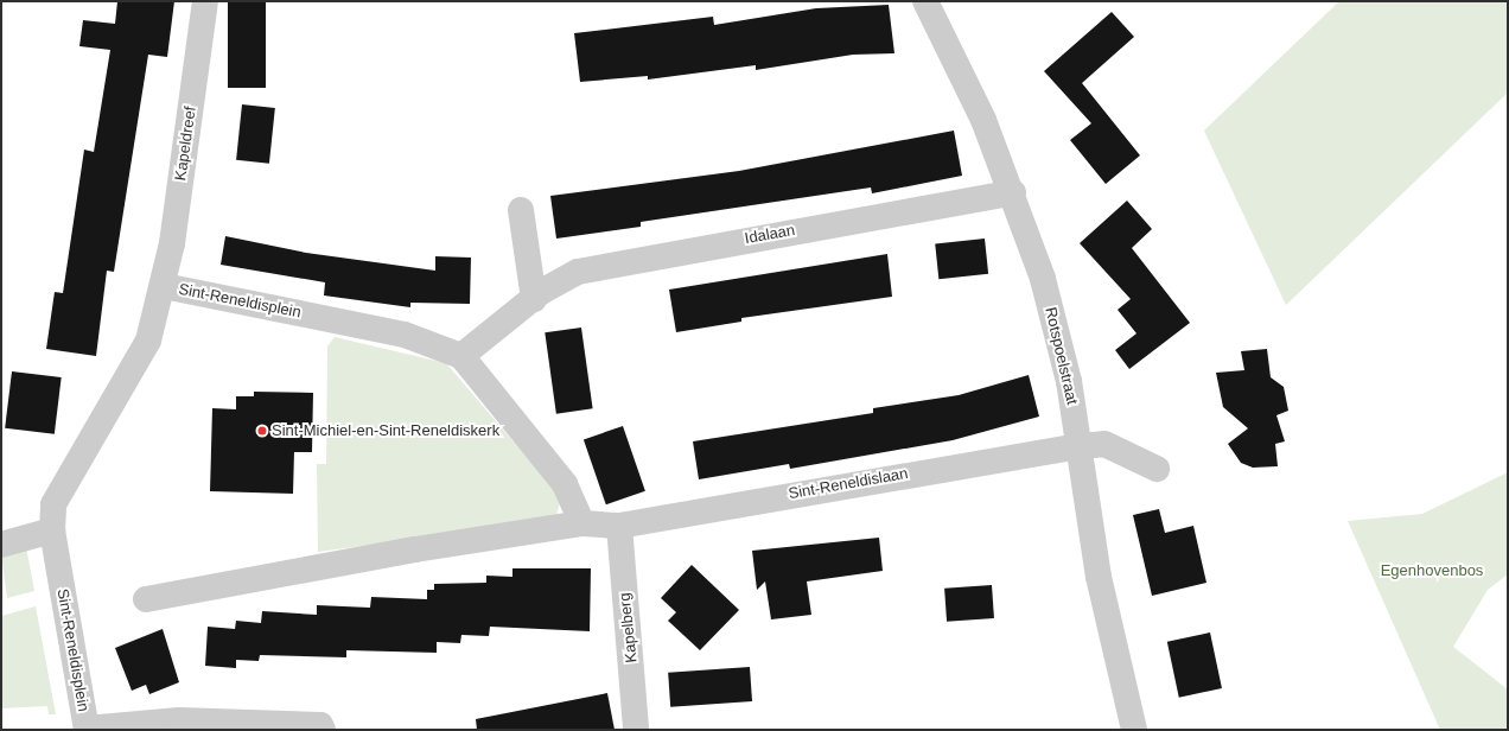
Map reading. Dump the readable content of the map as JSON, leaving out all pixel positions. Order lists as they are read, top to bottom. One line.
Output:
{"streets":{"street":["Kapeldreef","Idalaan","Sint-Reneldisplein","Rotspoelstraat","Sint-Reneldislaan","Kapelberg"]},"crossings":[["Kapeldreef","Sint-Reneldisplein"],["Idalaan","Sint-Reneldisplein"],["Idalaan","Rotspoelstraat"],["Rotspoelstraat","Sint-Reneldislaan"],["Sint-Reneldislaan","Kapelberg"]],"parks":["Egenhovenbos"],"places":["Sint-Michiel-en-Sint-Reneldiskerk"]}
